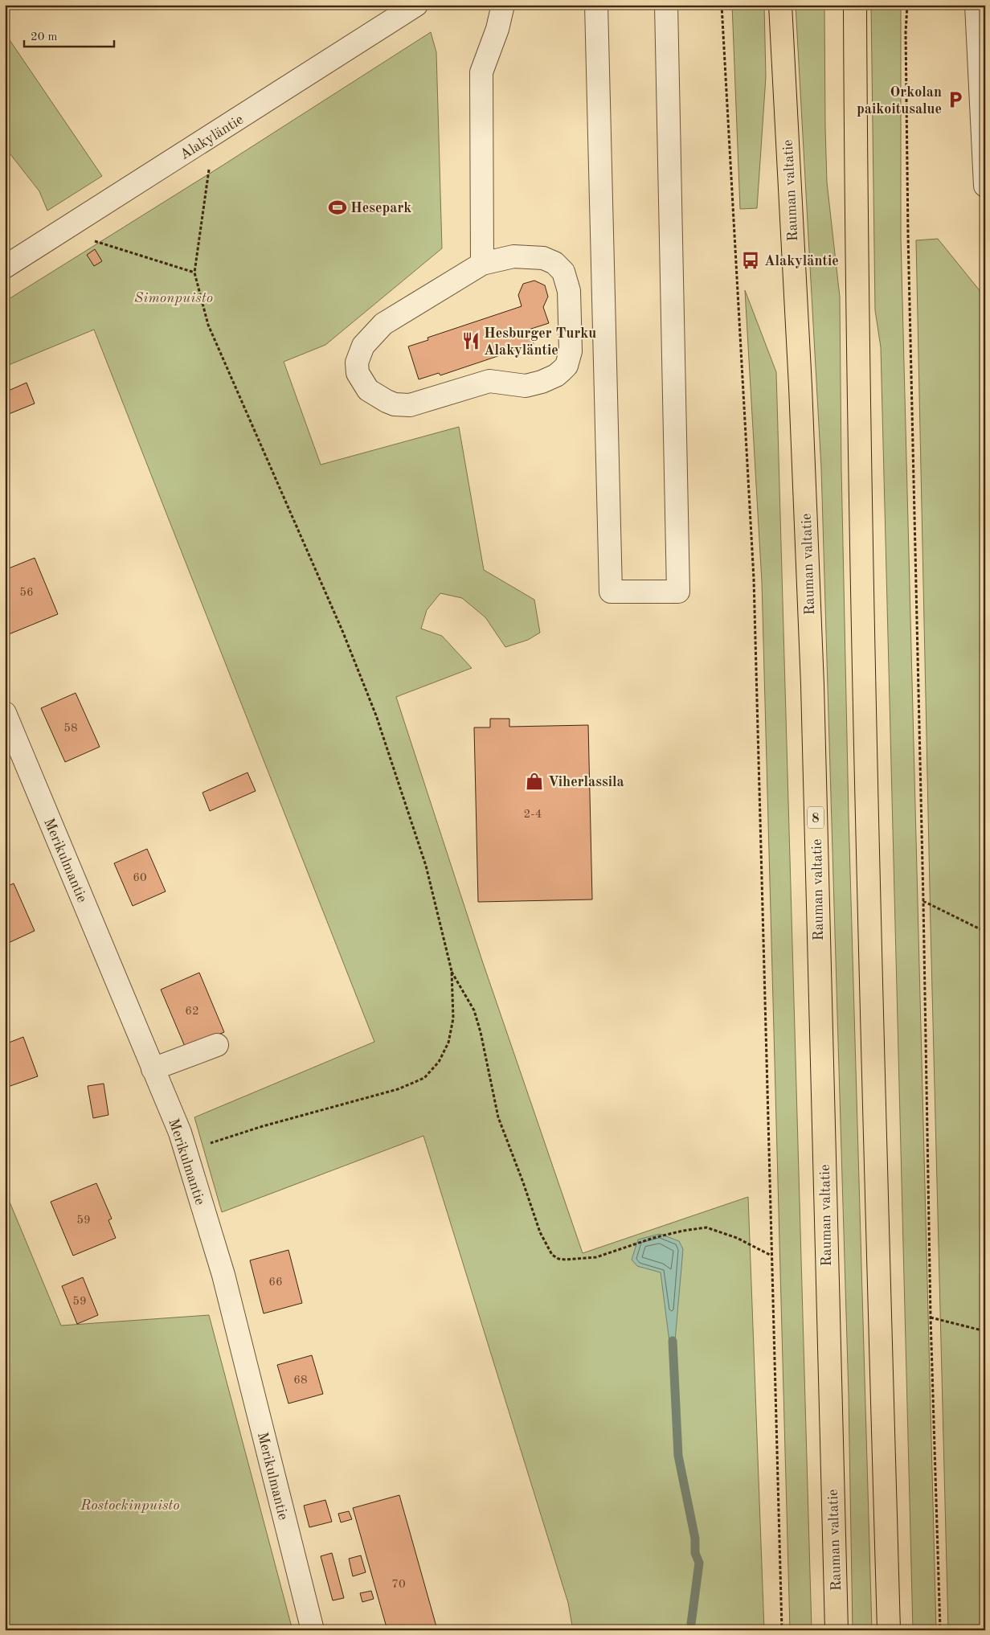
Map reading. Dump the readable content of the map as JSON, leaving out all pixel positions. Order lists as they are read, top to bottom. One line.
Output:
{"streets":{"highway":["Rauman valtatie","8"],"street":["Alakyläntie","Merikulmantie"]},"parks":["Simonpuisto","Rostockinpuisto"],"places":{"parking":["Orkolan paikoitusalue"],"sports":["Hesepark"],"bus stop":["Alakyläntie"],"restaurant":["Hesburger Turku Alakyläntie"],"shop":["Viherlassila"]},"house_numbers":["56","58","2-4","60","62","59","66","59","68","70"],"scale_bar":"20 m"}
